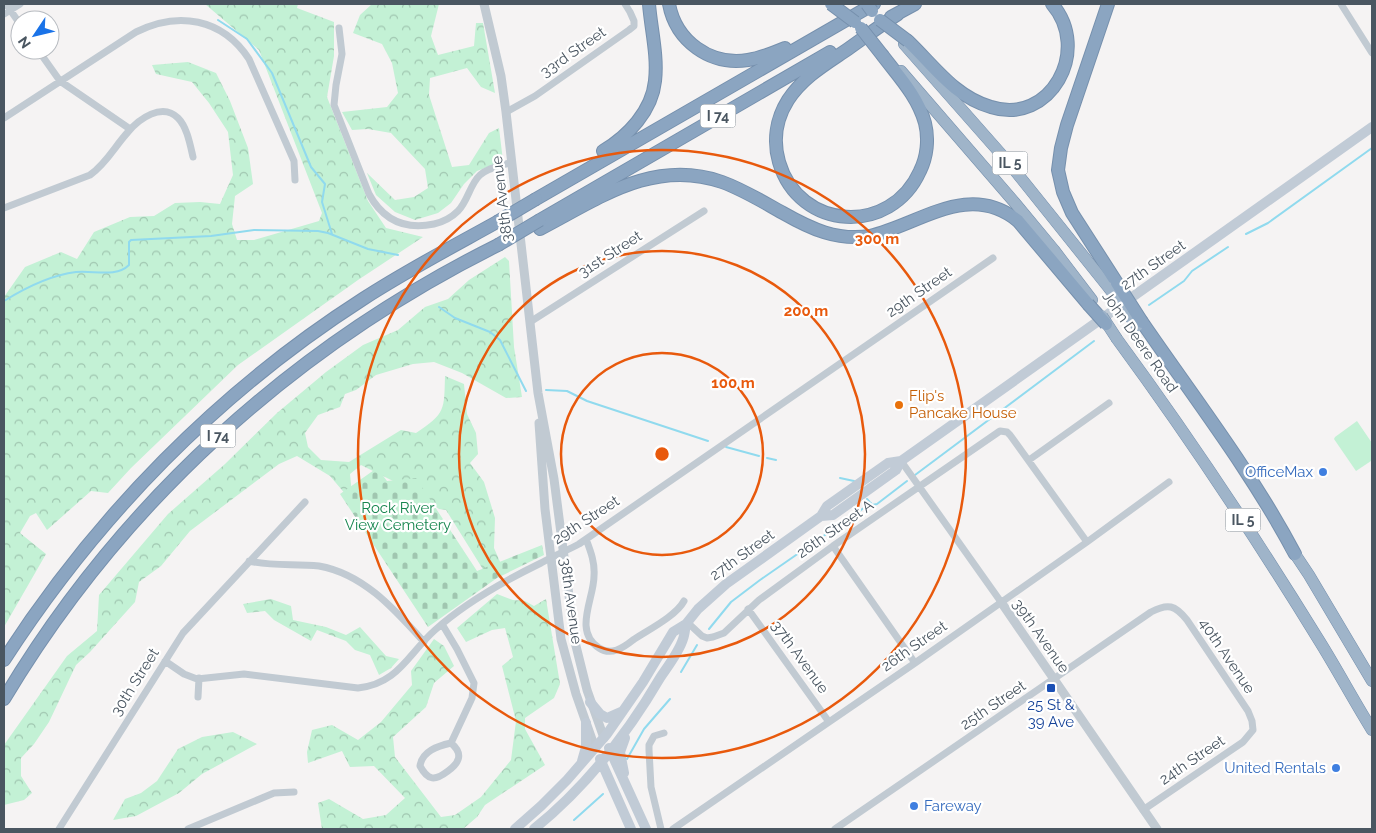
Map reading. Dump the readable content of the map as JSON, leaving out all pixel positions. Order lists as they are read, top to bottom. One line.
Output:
{"streets":{"highway":["I 74","IL 5","John Deere Road"],"main road":["27th Street"],"street":["33rd Street","38th Avenue","31st Street","29th Street","26th Street A","39th Avenue","26th Street","40th Avenue","37th Avenue","30th Street","25th Street","24th Street"]},"crossings":[["33rd Street","38th Avenue"],["38th Avenue","31st Street"],["38th Avenue","27th Street"],["38th Avenue","29th Street"],["27th Street","26th Street A"],["27th Street","39th Avenue"],["29th Street","30th Street"],["26th Street A","39th Avenue"],["26th Street A","37th Avenue"],["39th Avenue","26th Street"],["39th Avenue","25th Street"],["39th Avenue","24th Street"],["26th Street","37th Avenue"],["40th Avenue","25th Street"],["40th Avenue","24th Street"]],"parks":["Rock River View Cemetery"],"places":{"other":["Flip's Pancake House","OfficeMax","United Rentals","Fareway"],"transit":["25 St & 39 Ave"]},"north":"bottom left","rings":["300 m","200 m","100 m"]}
